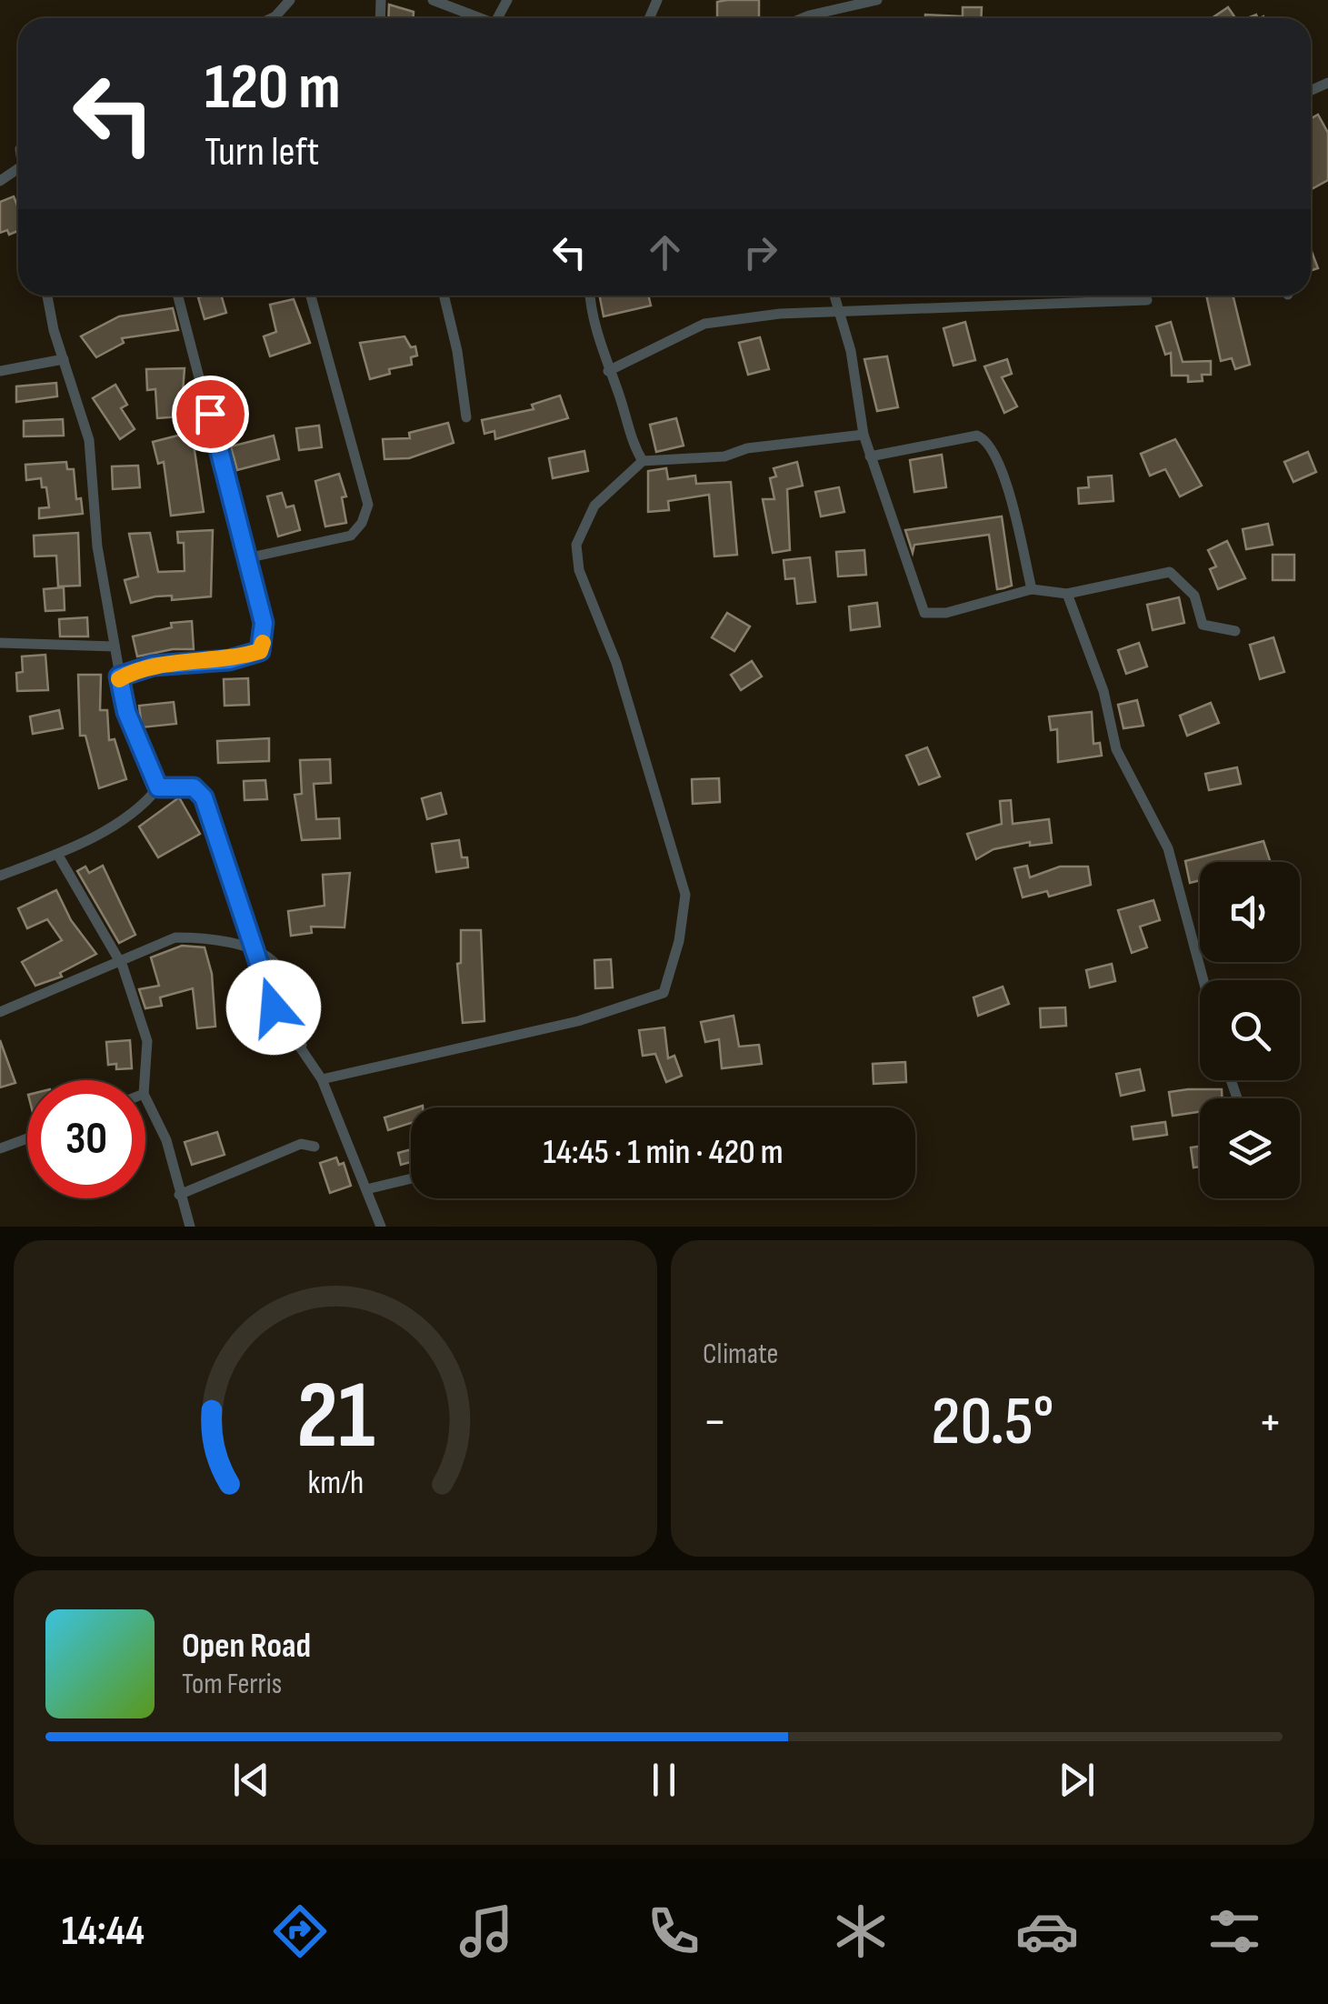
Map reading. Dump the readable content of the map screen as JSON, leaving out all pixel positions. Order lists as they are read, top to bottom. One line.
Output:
{"page":{"turn":["120 m","Turn left"],"limit":"30","trip":"14:45 · 1 min · 420 m","tile":"Climate","heat":["−","20.5°","+"],"song":["Open Road","Tom Ferris"],"tabs":"14:44","gauge":["21","km/h"]}}
